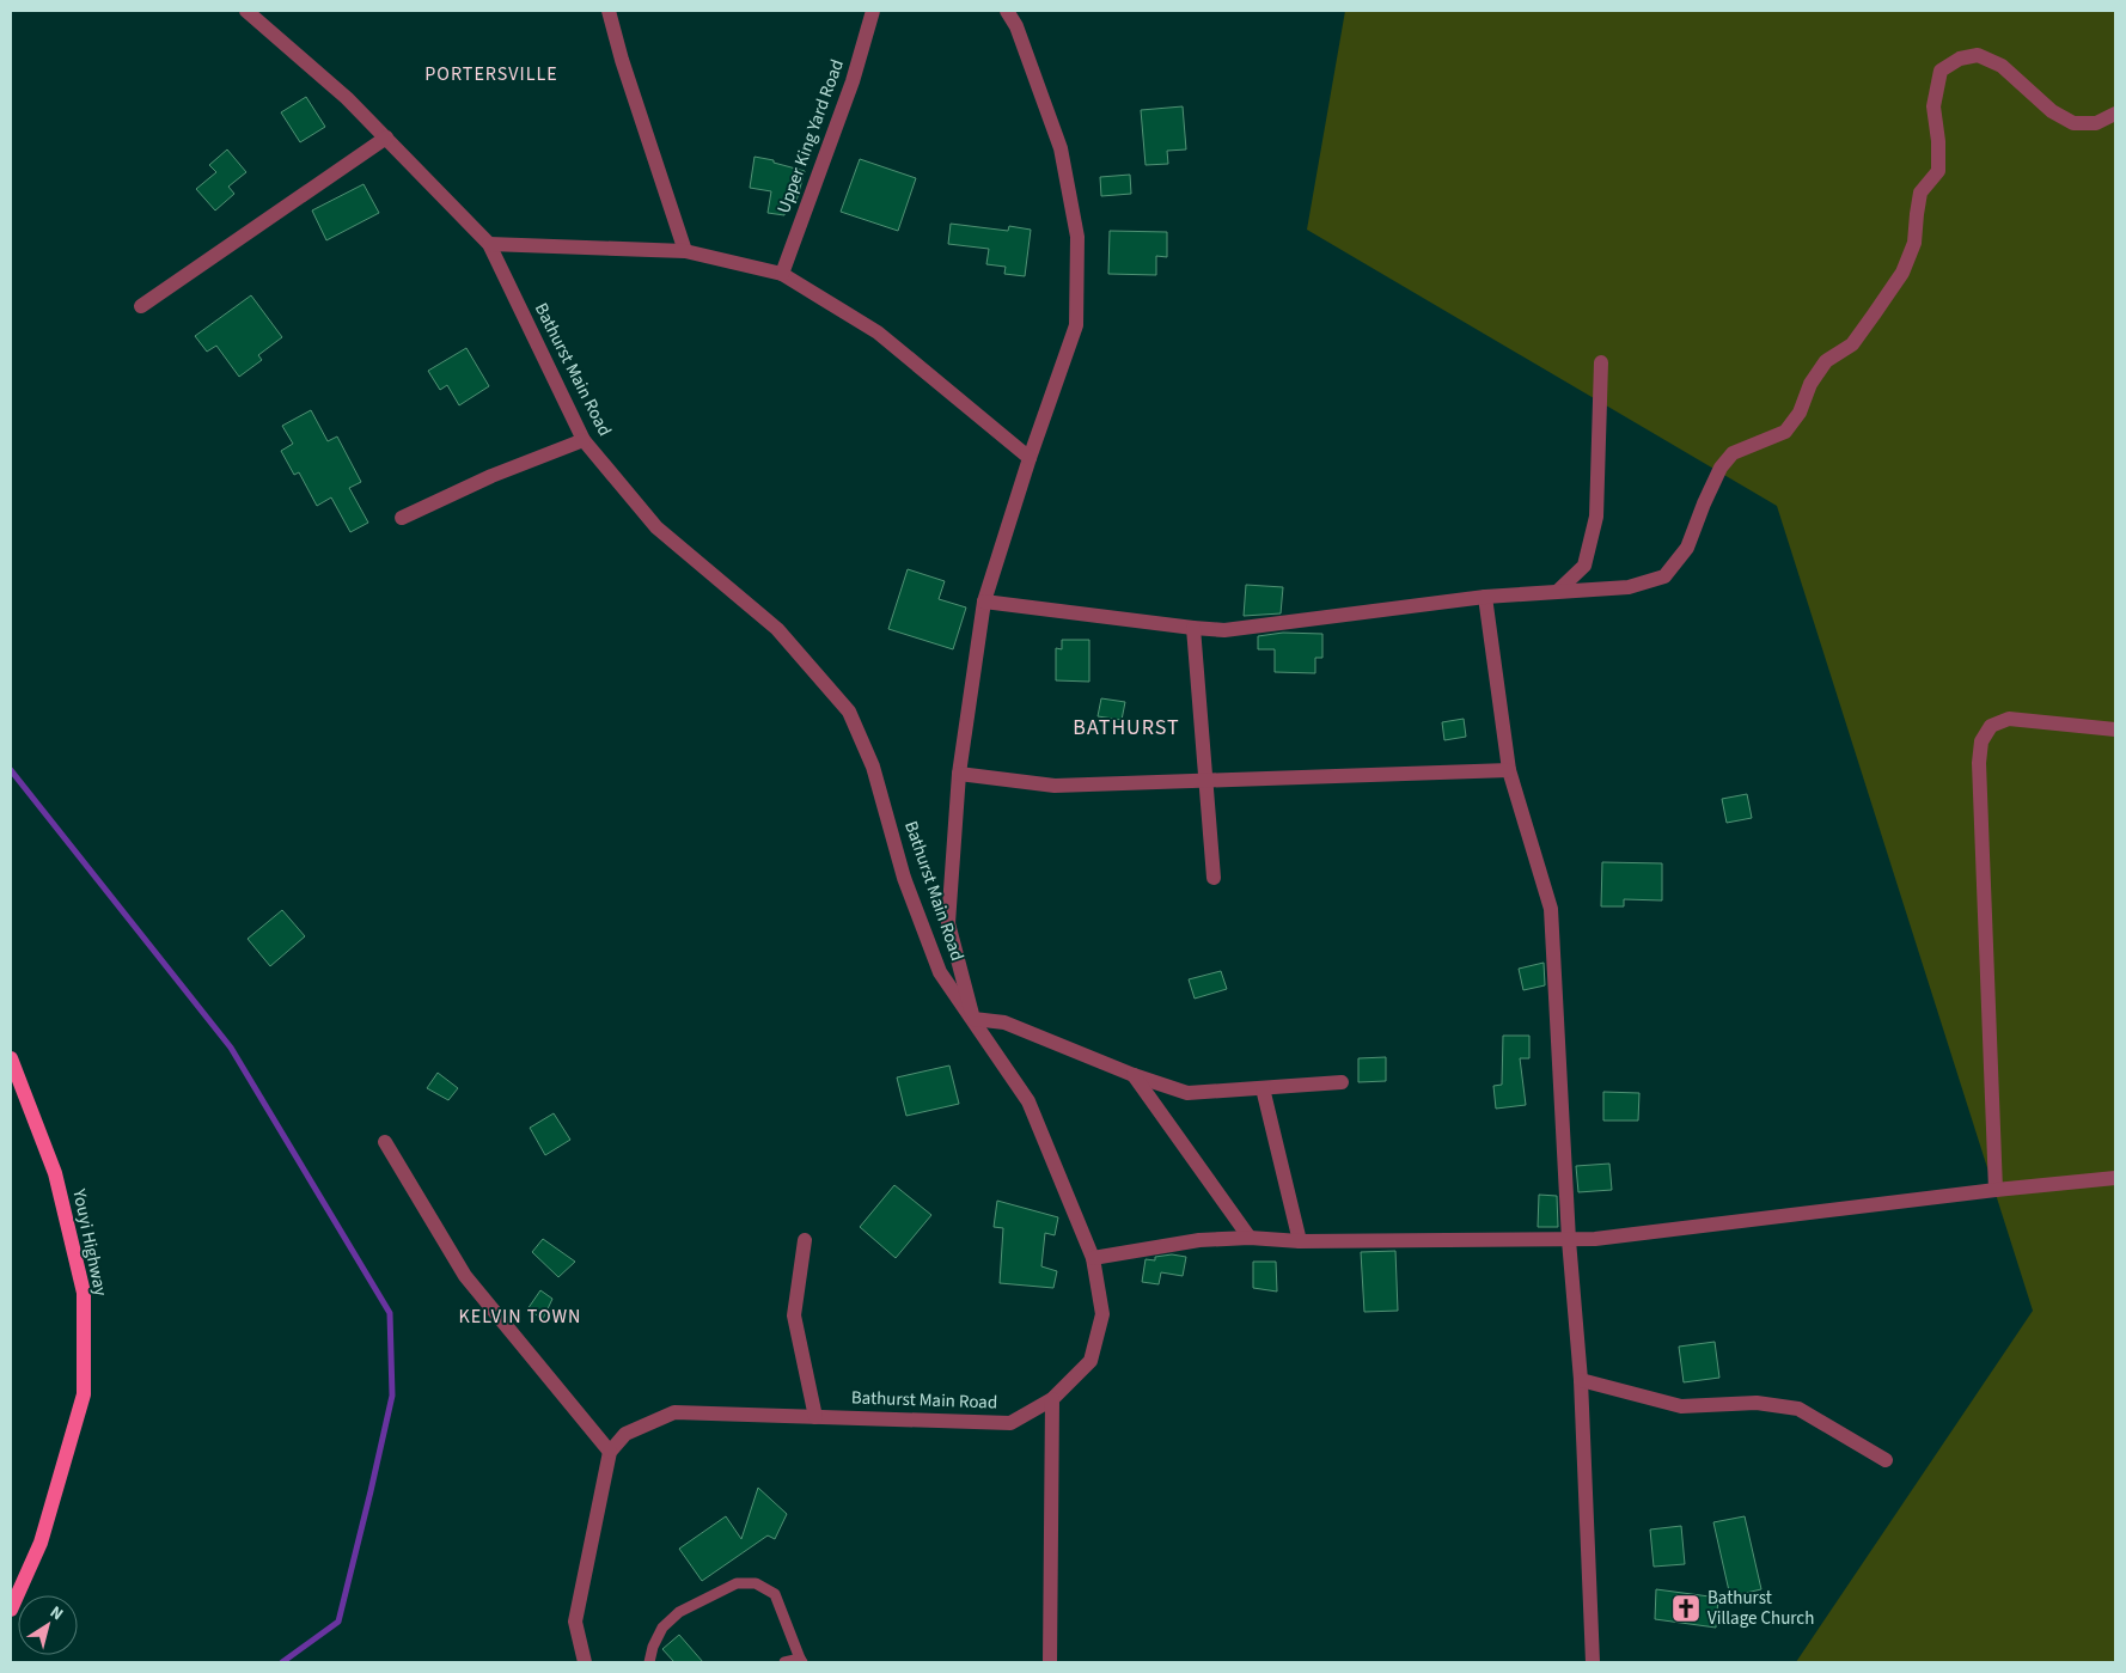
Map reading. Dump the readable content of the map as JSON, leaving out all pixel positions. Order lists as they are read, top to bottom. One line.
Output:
{"streets":{"main road":["Youyi Highway"],"street":["Upper King Yard Road","Bathurst Main Road"]},"districts":["PORTERSVILLE","BATHURST","KELVIN TOWN"],"places":{"church":["Bathurst Village Church"]},"north":"top right"}
